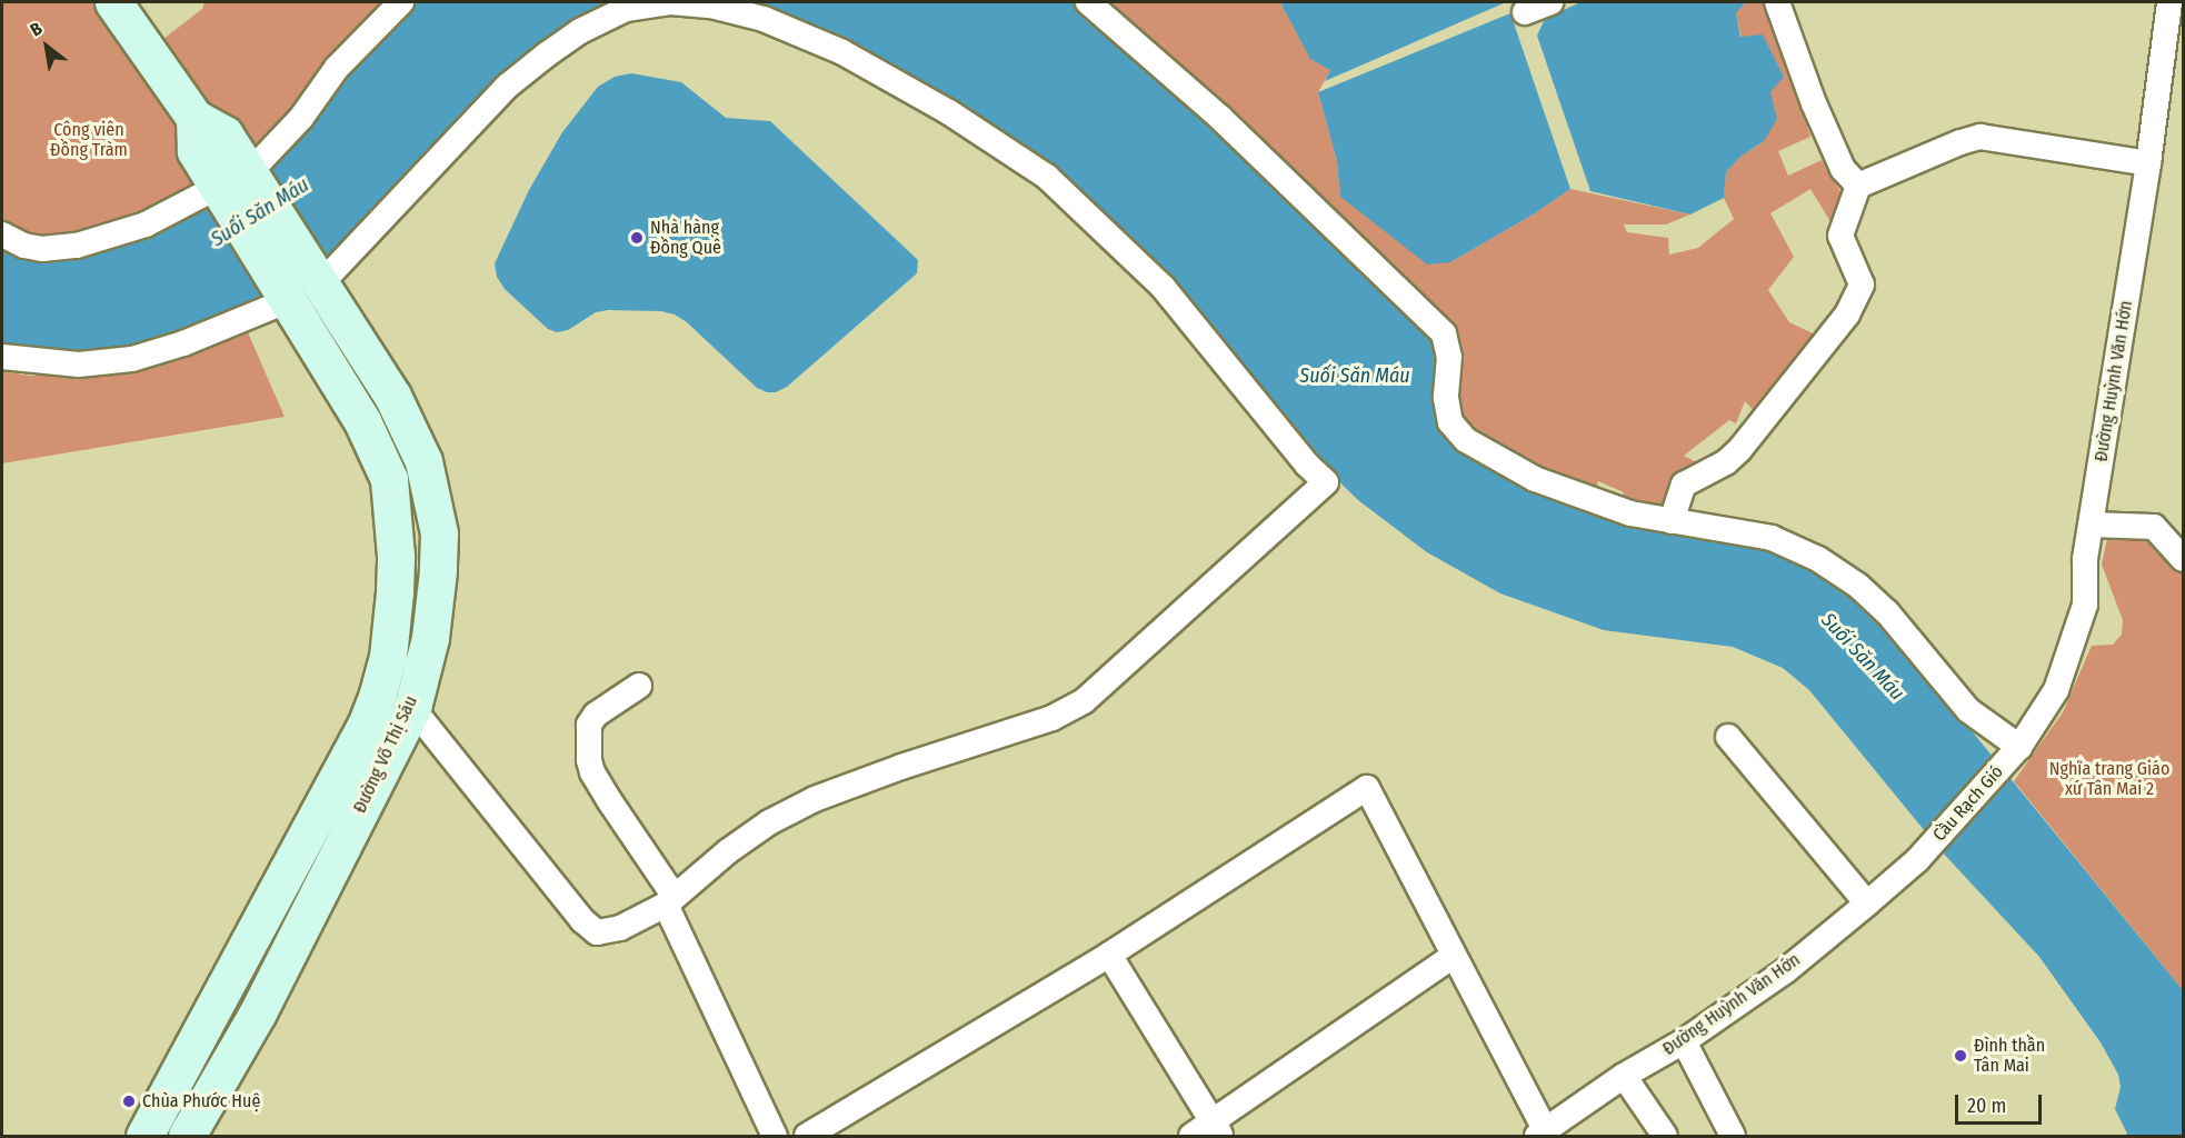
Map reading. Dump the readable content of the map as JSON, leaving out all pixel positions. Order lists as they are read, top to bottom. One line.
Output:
{"streets":{"main road":["Đường Võ Thị Sáu"],"street":["Đường Huỳnh Văn Hớn","Cầu Rạch Gió"]},"crossings":[["Đường Huỳnh Văn Hớn","Cầu Rạch Gió"]],"water":["Suối Săn Máu"],"parks":["Công viên Đồng Tràm","Nghĩa trang Giáo xứ Tân Mai 2"],"places":["Nhà hàng Đồng Quê","Đình thần Tân Mai","Chùa Phước Huệ"],"scale_bar":"20 m","north":"top left"}
